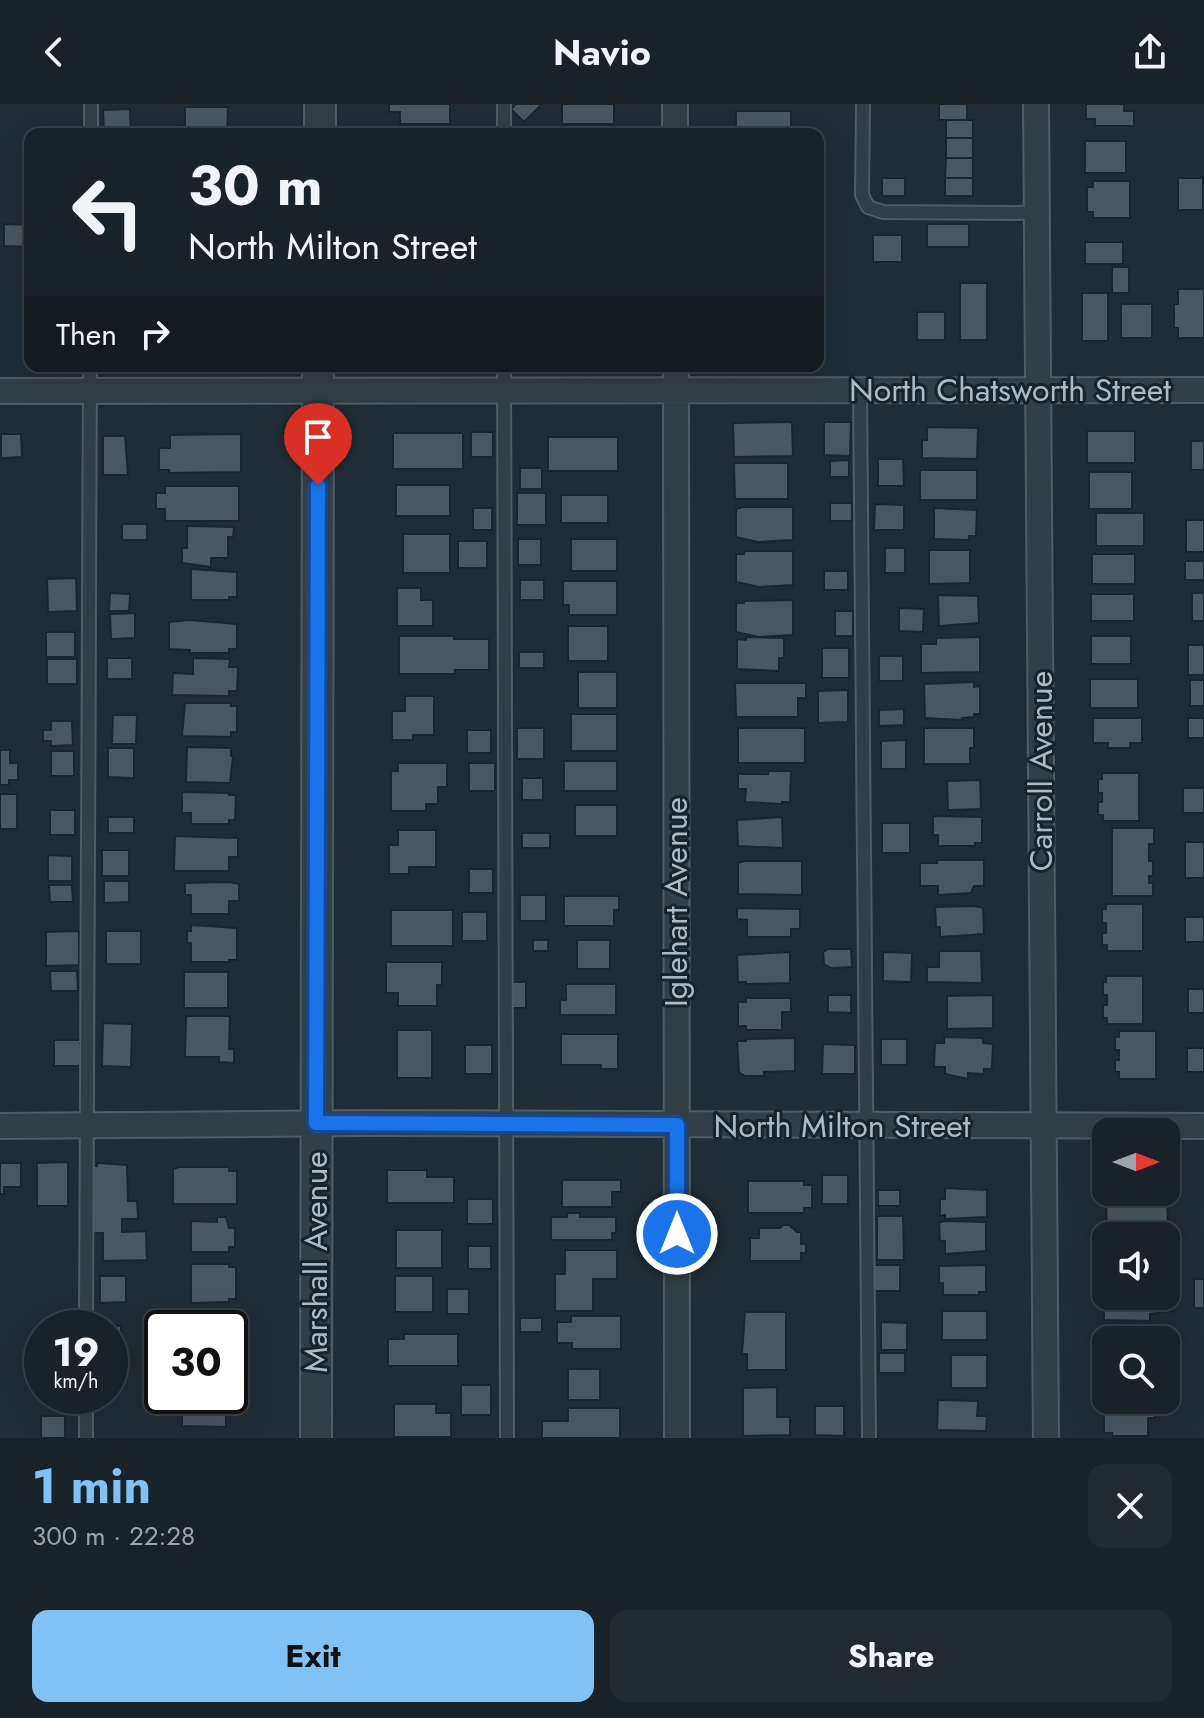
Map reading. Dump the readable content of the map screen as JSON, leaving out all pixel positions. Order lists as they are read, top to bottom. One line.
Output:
{"streets":{"street":["North Chatsworth Street","Carroll Avenue","Iglehart Avenue","North Milton Street","Marshall Avenue"]},"crossings":[["North Chatsworth Street","Carroll Avenue"],["North Chatsworth Street","Iglehart Avenue"],["North Chatsworth Street","Marshall Avenue"],["Carroll Avenue","North Milton Street"],["Iglehart Avenue","North Milton Street"],["North Milton Street","Marshall Avenue"]],"north":"right","page":{"header":"Navio","turn":["30 m","North Milton Street"],"then":"Then","speed":"19 km/h","limit":"30","heading":["1 min","300 m · 22:28"],"buttons":["Exit","Share"]}}
